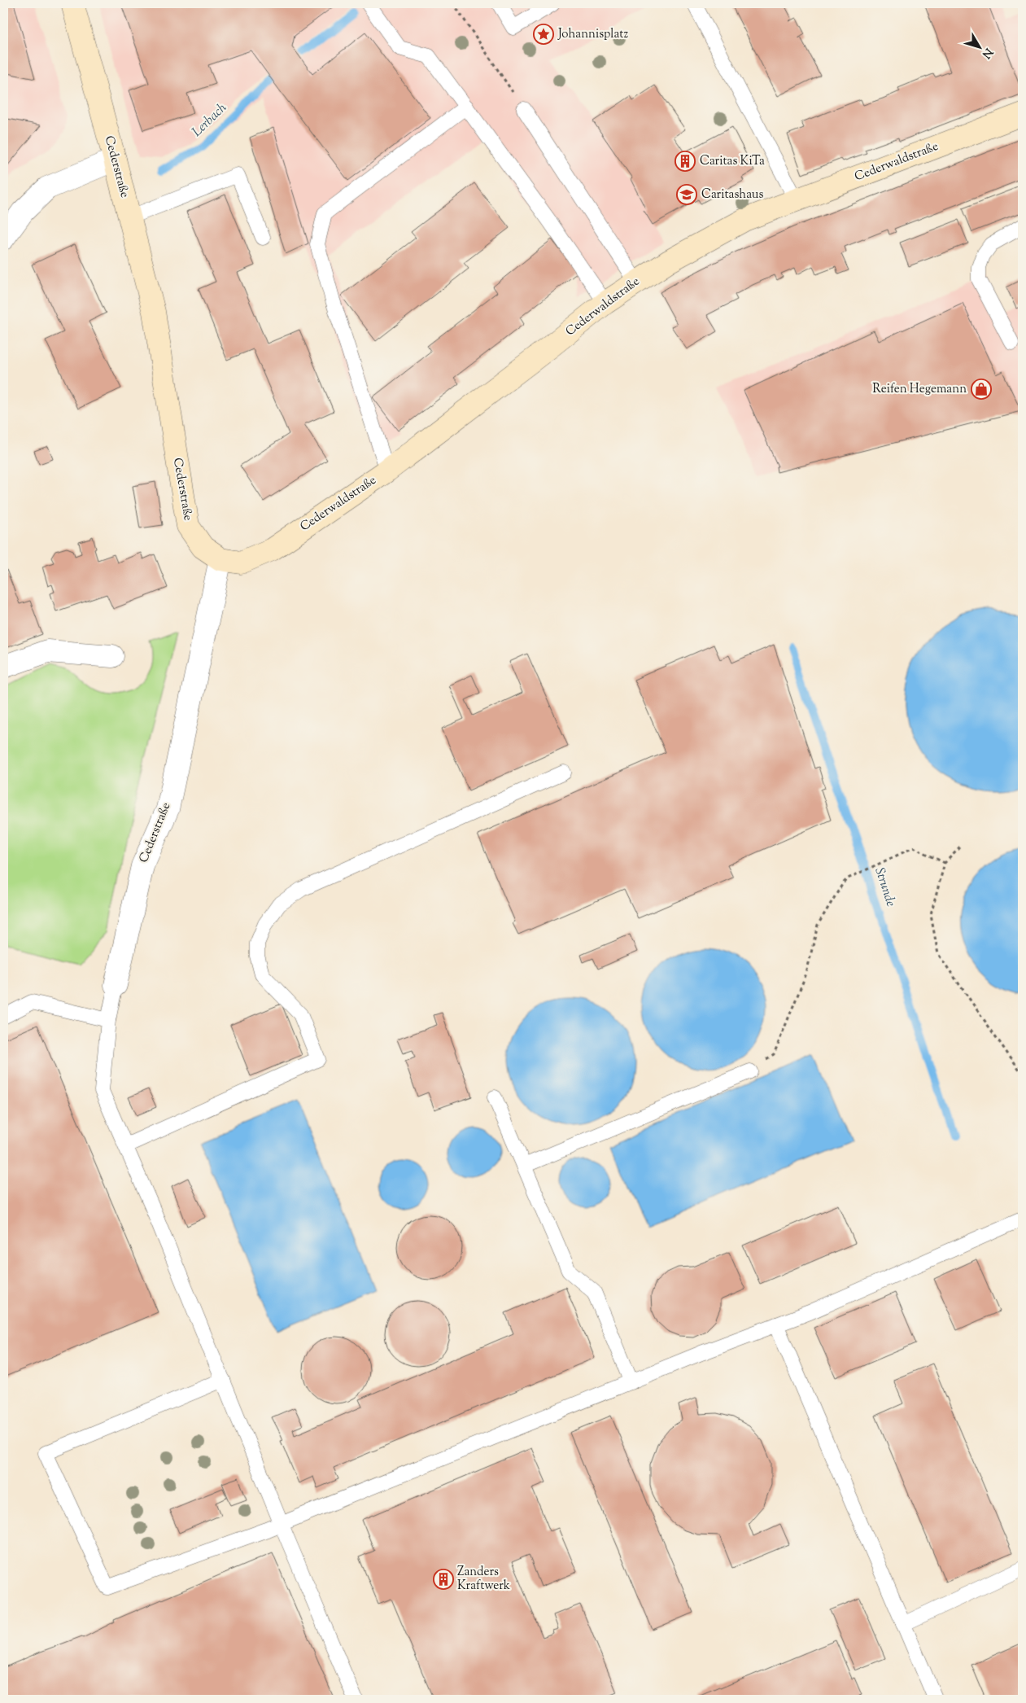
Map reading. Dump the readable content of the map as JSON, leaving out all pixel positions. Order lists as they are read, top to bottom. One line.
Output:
{"streets":{"street":["Cederwaldstraße","Cederstraße"]},"crossings":[["Cederwaldstraße","Cederstraße"]],"water":["Lerbach","Strunde"],"places":{"place":["Johannisplatz"],"building":["Caritas KiTa","Zanders Kraftwerk"],"school or university":["Caritashaus"],"shop":["Reifen Hegemann"]},"north":"bottom right"}
